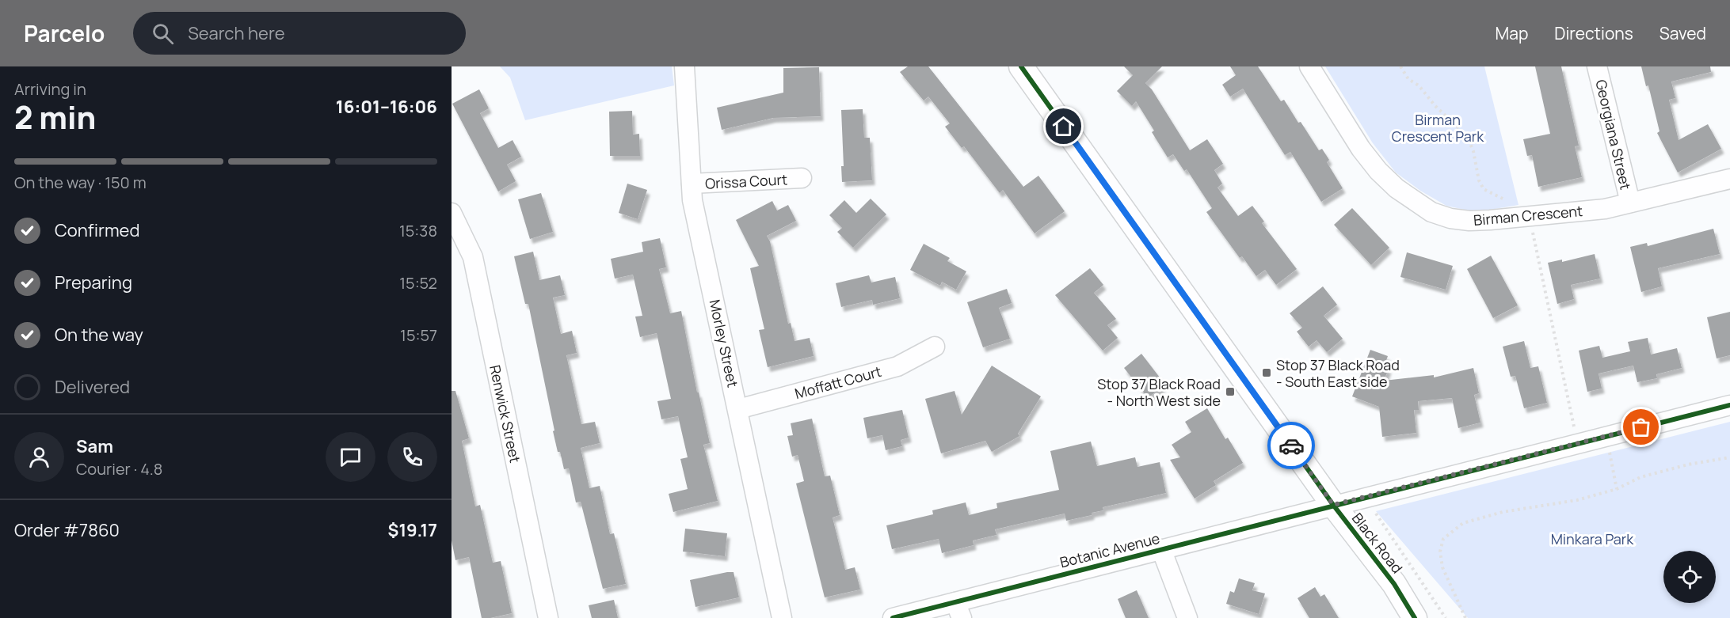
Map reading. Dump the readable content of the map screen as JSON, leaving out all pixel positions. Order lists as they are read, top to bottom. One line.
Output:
{"streets":{"main road":["Black Road"],"street":["Georgiana Street","Orissa Court","Birman Crescent","Morley Street","Moffatt Court","Renwick Street","Botanic Avenue"]},"crossings":[["Georgiana Street","Birman Crescent"],["Orissa Court","Morley Street"],["Morley Street","Moffatt Court"],["Black Road","Botanic Avenue"]],"parks":["Birman Crescent Park","Minkara Park"],"places":{"transit":["Stop 37 Black Road - South East side","Stop 37 Black Road - North West side"]},"page":{"header":"Parcelo","search":"Search here","nav":["Map","Directions","Saved"],"heading":["2 min","Arriving in","16:01–16:06"],"panel":["Sam","Courier · 4.8","Order #7860","$19.17"],"bar":"On the way · 150 m","list":[["Confirmed","15:38"],["Preparing","15:52"],["On the way","15:57"],"Delivered"]}}
